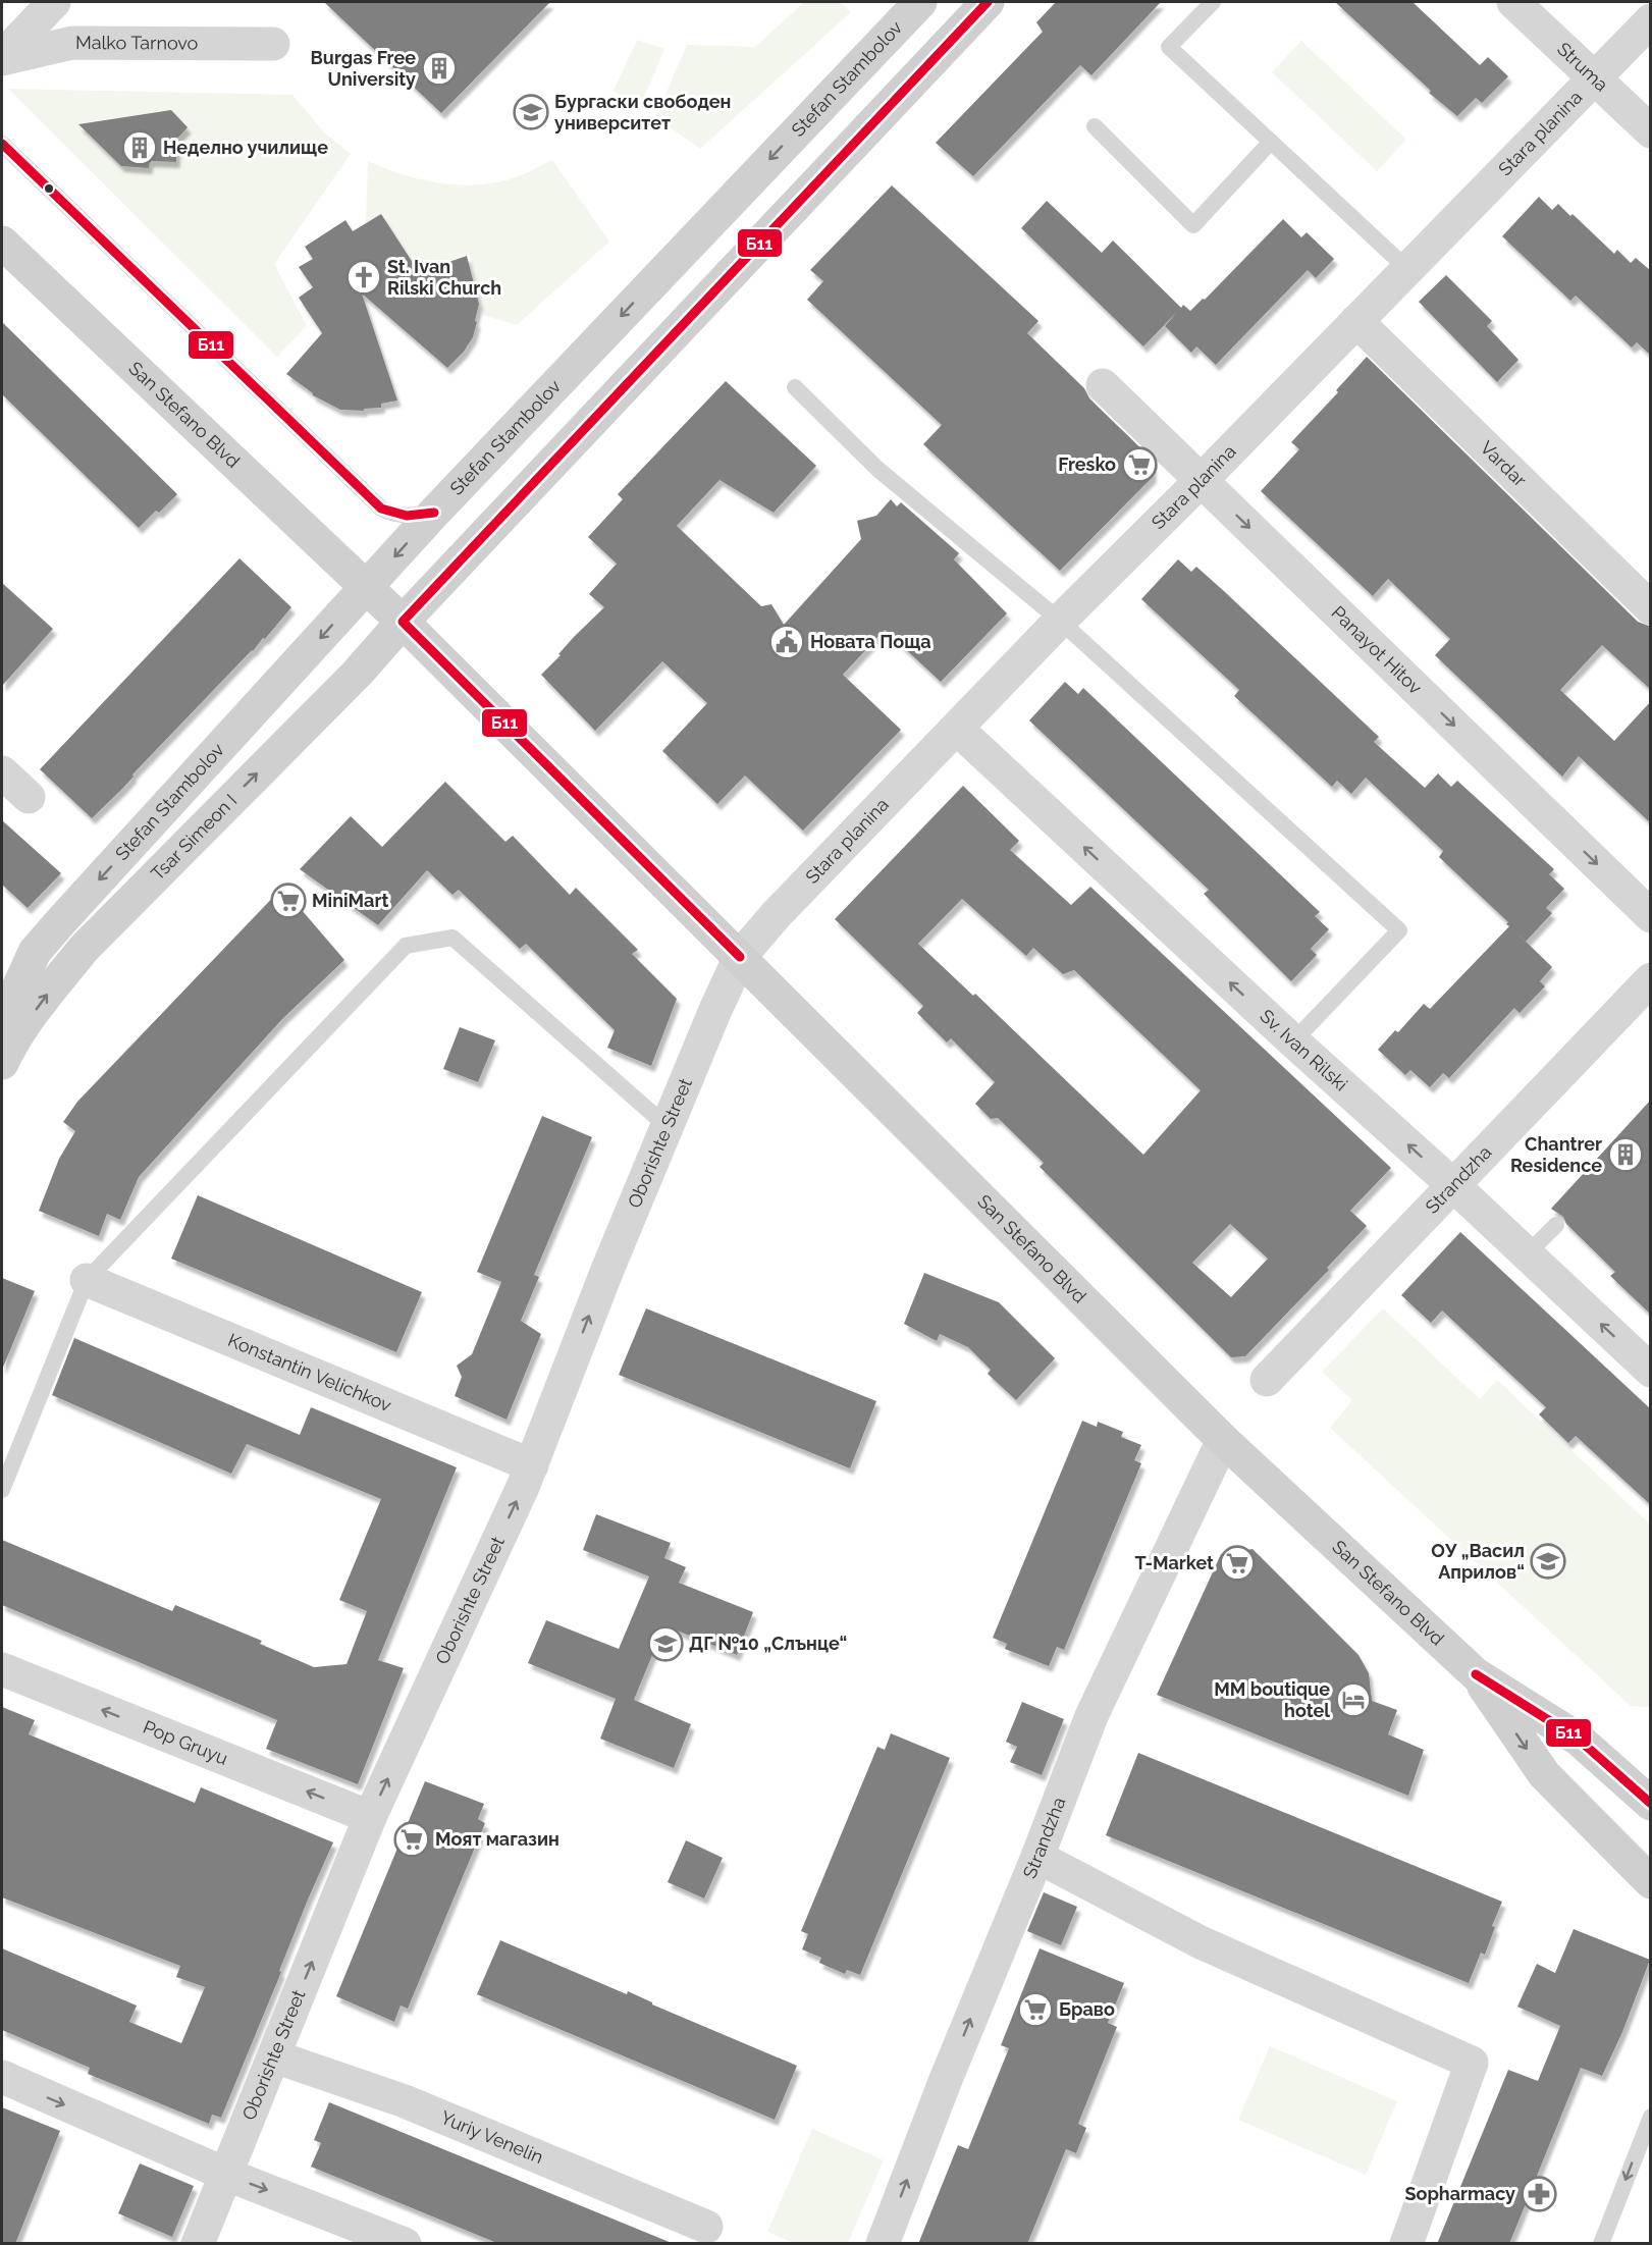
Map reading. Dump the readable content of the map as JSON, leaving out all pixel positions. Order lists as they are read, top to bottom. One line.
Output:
{"streets":{"main road":["Stefan Stambolov","San Stefano Blvd","Tsar Simeon I"],"street":["Malko Tarnovo","Struma","Stara planina","Vardar","Panayot Hitov","Sv. Ivan Rilski","Oborishte Street","Strandzha","Konstantin Velichkov","Pop Gruyu","Yuriy Venelin"]},"crossings":[["Struma","Stara planina"],["Stefan Stambolov","San Stefano Blvd"],["Stefan Stambolov","Tsar Simeon I"],["Stara planina","San Stefano Blvd"],["Stara planina","Vardar"],["Stara planina","Panayot Hitov"],["Stara planina","Sv. Ivan Rilski"],["Stara planina","Oborishte Street"],["San Stefano Blvd","Tsar Simeon I"],["San Stefano Blvd","Oborishte Street"],["San Stefano Blvd","Strandzha"],["Sv. Ivan Rilski","Strandzha"],["Oborishte Street","Konstantin Velichkov"],["Oborishte Street","Pop Gruyu"],["Oborishte Street","Yuriy Venelin"]],"one_way":["Panayot Hitov","Tsar Simeon I","Sv. Ivan Rilski","Oborishte Street","Pop Gruyu"],"places":{"building":["Burgas Free University","Неделно училище","Chantrer Residence"],"school or university":["Бургаски свободен университет","ОУ „Васил Априлов“","ДГ №10 „Слънце“"],"church":["St. Ivan Rilski Church"],"supermarket":["Fresko","MiniMart","T-Market","Моят магазин","Браво"],"public building":["Новата Поща"],"hotel":["MM boutique hotel"],"pharmacy":["Sopharmacy"]},"lines":["transit line Б11"]}
